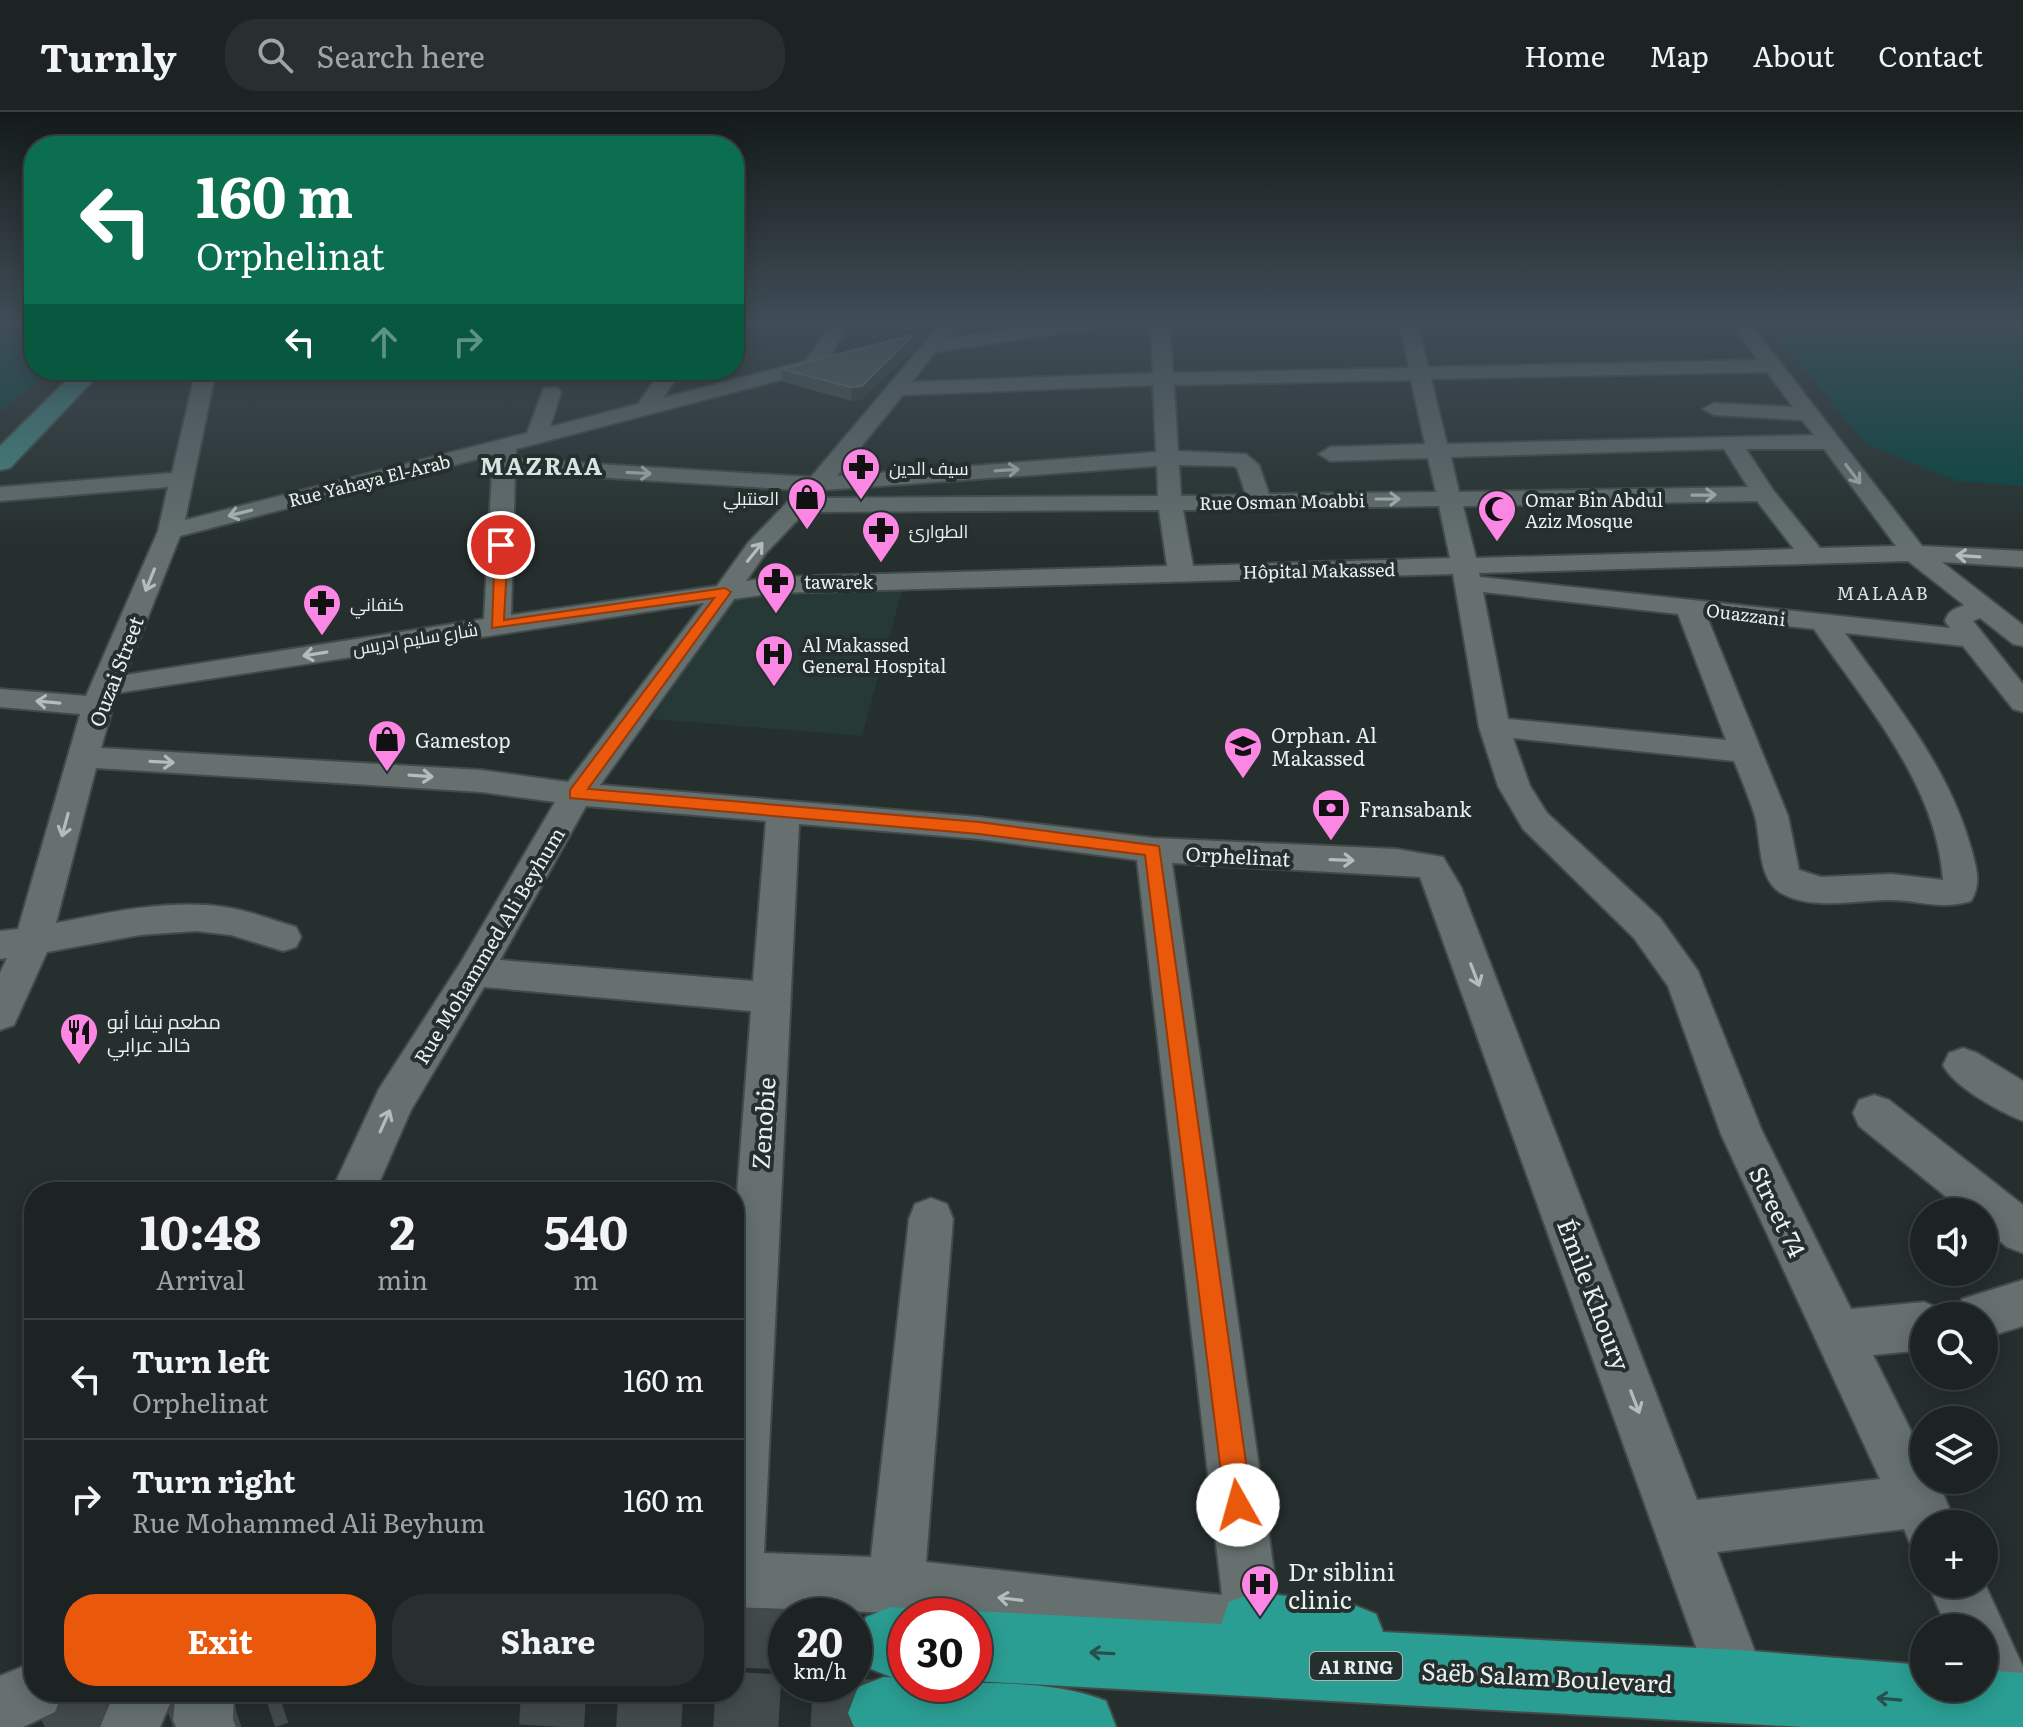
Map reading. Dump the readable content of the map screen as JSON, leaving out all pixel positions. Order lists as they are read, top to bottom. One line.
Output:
{"streets":{"highway":["A1 RING","Saëb Salam Boulevard"],"street":["Rue Yahaya El-Arab","Rue Osman Moabbi","Hôpital Makassed","Ouazzani","شارع سليم ادريس","Ouzai Street","Orphelinat","Rue Mohammed Ali Beyhum","Zenobie","Street 74","Émile Khoury"]},"crossings":[["Rue Yahaya El-Arab","Ouzai Street"],["Rue Osman Moabbi","Rue Mohammed Ali Beyhum"],["Rue Osman Moabbi","Street 74"],["Hôpital Makassed","Ouazzani"],["Hôpital Makassed","شارع سليم ادريس"],["Hôpital Makassed","Rue Mohammed Ali Beyhum"],["Hôpital Makassed","Street 74"],["Ouazzani","Street 74"],["شارع سليم ادريس","Ouzai Street"],["شارع سليم ادريس","Rue Mohammed Ali Beyhum"],["Ouzai Street","Orphelinat"],["Orphelinat","Rue Mohammed Ali Beyhum"],["Orphelinat","Zenobie"],["Orphelinat","Émile Khoury"],["Émile Khoury","Saëb Salam Boulevard"]],"one_way":["Rue Yahaya El-Arab","Ouzai Street","Rue Mohammed Ali Beyhum","Émile Khoury"],"districts":["MAZRAA","MALAAB"],"places":{"pharmacy":["سيف الدين","الطوارئ","tawarek","كنفاني"],"shop":["العنتبلي","Gamestop"],"mosque":["Omar Bin Abdul Aziz Mosque"],"hospital":["Al Makassed General Hospital","Dr siblini clinic"],"school or university":["Orphan. Al Makassed"],"bank":["Fransabank"],"restaurant":["مطعم نيفا أبو خالد عرابي"]},"page":{"header":"Turnly","search":"Search here","nav":["Home","Map","About","Contact"],"turn":["160 m","Orphelinat"],"eta":["10:48","Arrival","2","min","540","m"],"map_buttons":["+","−"],"list":[{"name":"Turn left","note":"Orphelinat","value":"160 m"},{"name":"Turn right","note":"Rue Mohammed Ali Beyhum","value":"160 m"}],"buttons":["Exit","Share"],"speed":"20 km/h","limit":"30"}}
